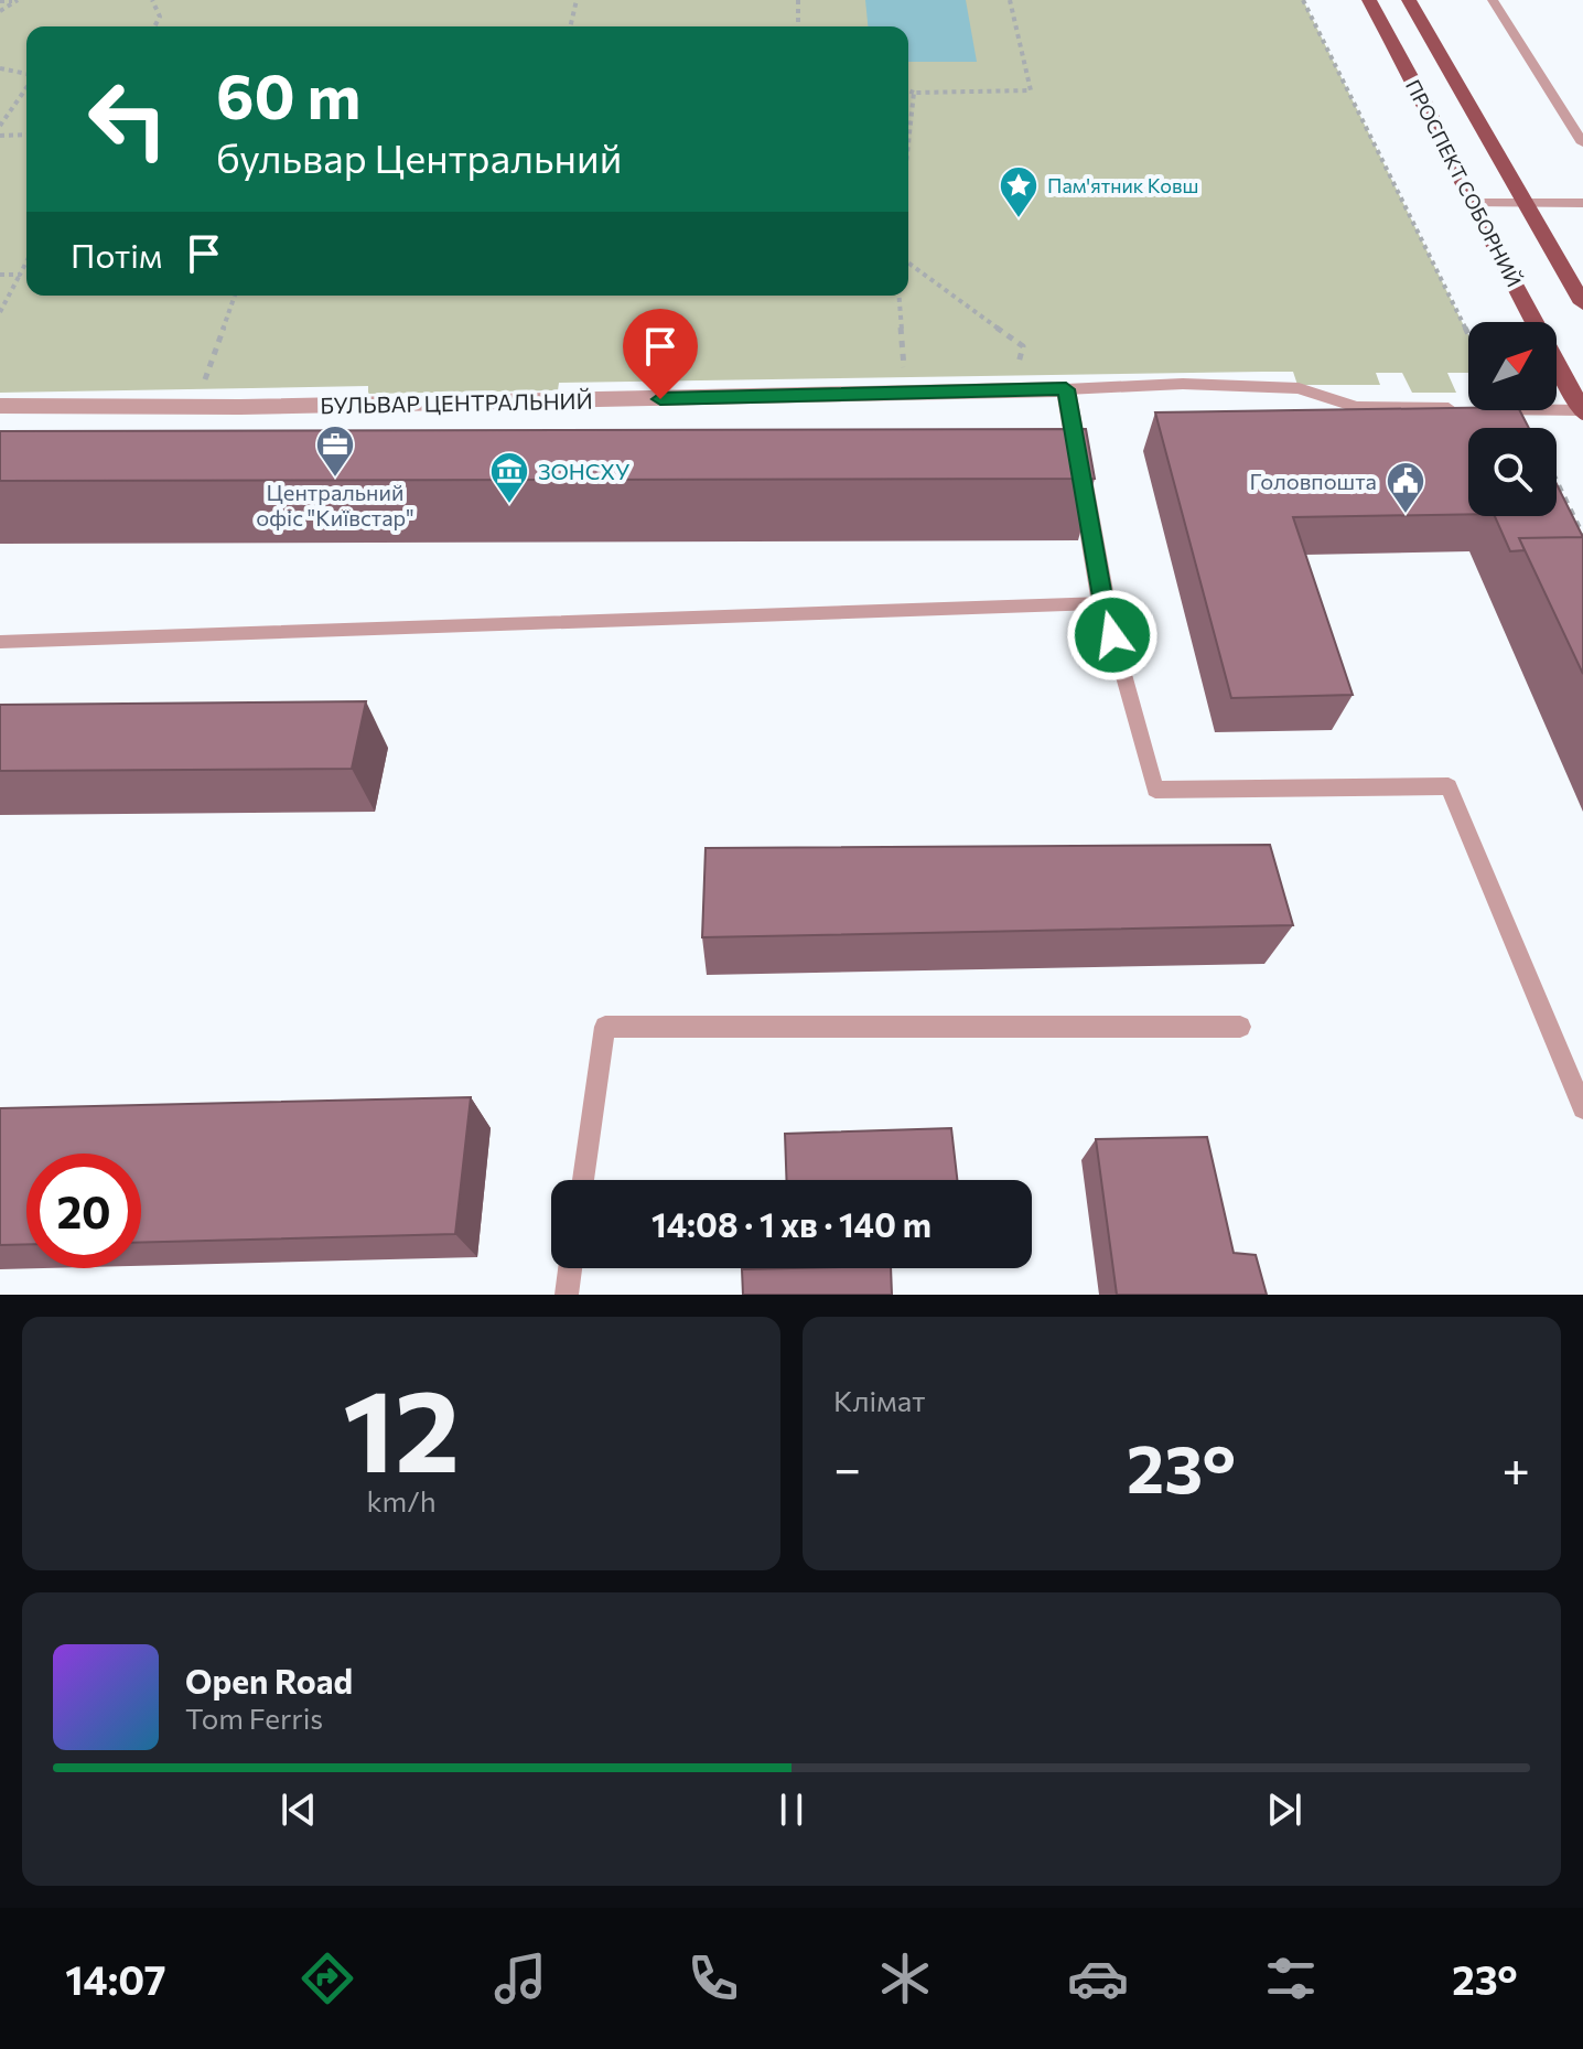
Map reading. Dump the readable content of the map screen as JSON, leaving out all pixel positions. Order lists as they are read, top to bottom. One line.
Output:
{"streets":{"main road":["ПРОСПЕКТ СОБОРНИЙ"],"street":["БУЛЬВАР ЦЕНТРАЛЬНИЙ"]},"places":{"place":["Пам'ятник Ковш"],"office":["Центральний офіс \"Київстар\""],"museum":["ЗОНСХУ"],"public building":["Головпошта"]},"north":"top right","page":{"turn":["60 m","бульвар Центральний"],"then":"Потім","limit":"20","trip":"14:08 · 1 хв · 140 m","tile":[["12","km/h"],"Клімат"],"heat":["−","23°","+"],"song":["Open Road","Tom Ferris"],"tabs":["14:07","23°"]}}
